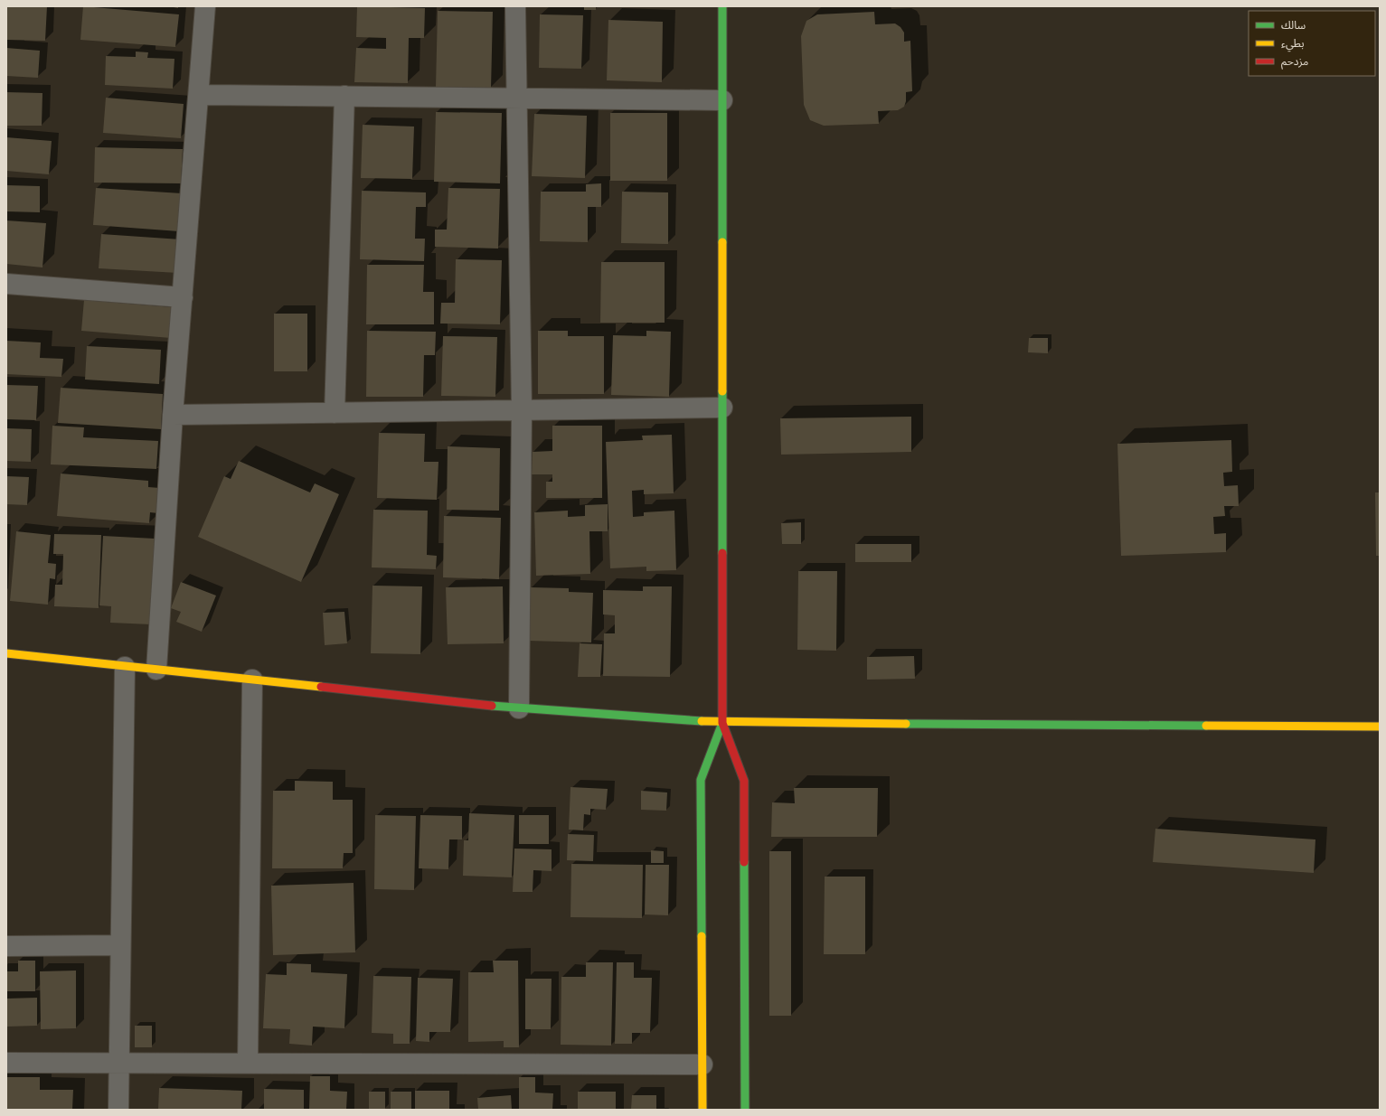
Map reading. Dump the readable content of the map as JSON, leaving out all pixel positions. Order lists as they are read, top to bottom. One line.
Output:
{"legend":["سالك","بطيء","مزدحم"]}
